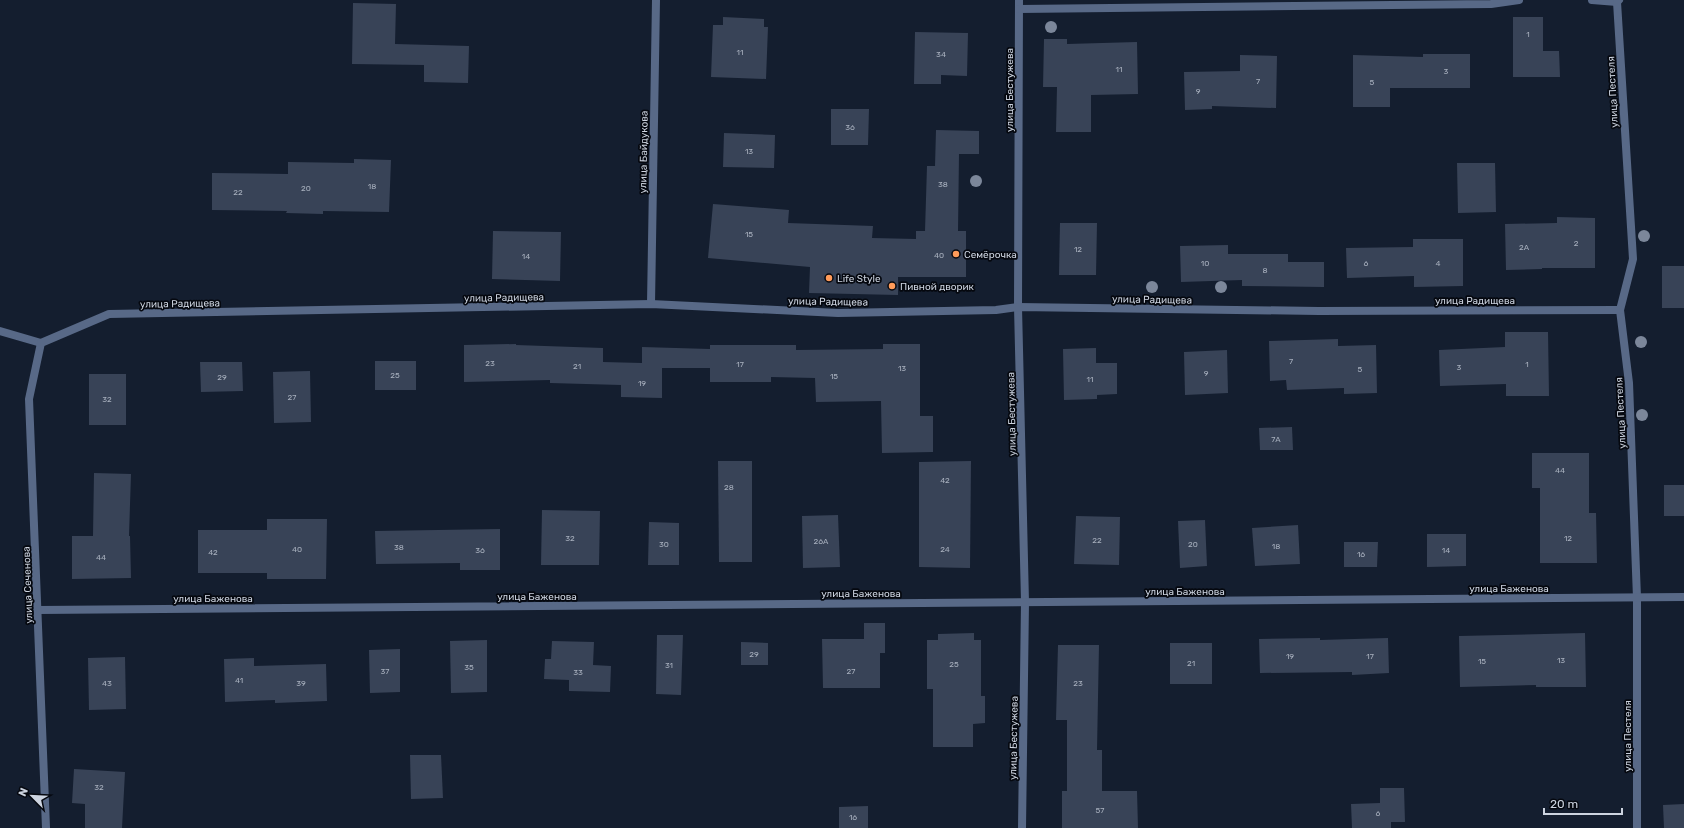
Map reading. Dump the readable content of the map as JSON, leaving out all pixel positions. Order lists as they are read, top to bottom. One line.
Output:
{"streets":{"street":["улица Бестужева","улица Пестеля","улица Байдукова","улица Радищева","улица Сеченова","улица Баженова"]},"crossings":[["улица Бестужева","улица Радищева"],["улица Бестужева","улица Баженова"],["улица Пестеля","улица Радищева"],["улица Пестеля","улица Баженова"],["улица Байдукова","улица Радищева"],["улица Радищева","улица Сеченова"],["улица Сеченова","улица Баженова"]],"places":["Семёрочка","Life Style","Пивной дворик"],"house_numbers":["1","11","34","11","3","7","5","9","36","13","38","18","20","22","15","2","2А","12","40","14","10","6","4","8","7","23","17","1","21","3","13","5","9","25","15","29","11","19","27","32","7А","44","42","28","32","12","22","26А","30","20","18","38","40","24","36","14","42","16","44","29","19","17","13","15","21","25","31","35","37","27","33","41","43","39","23","32","57","6","16"],"scale_bar":"20 m","north":"top left"}
